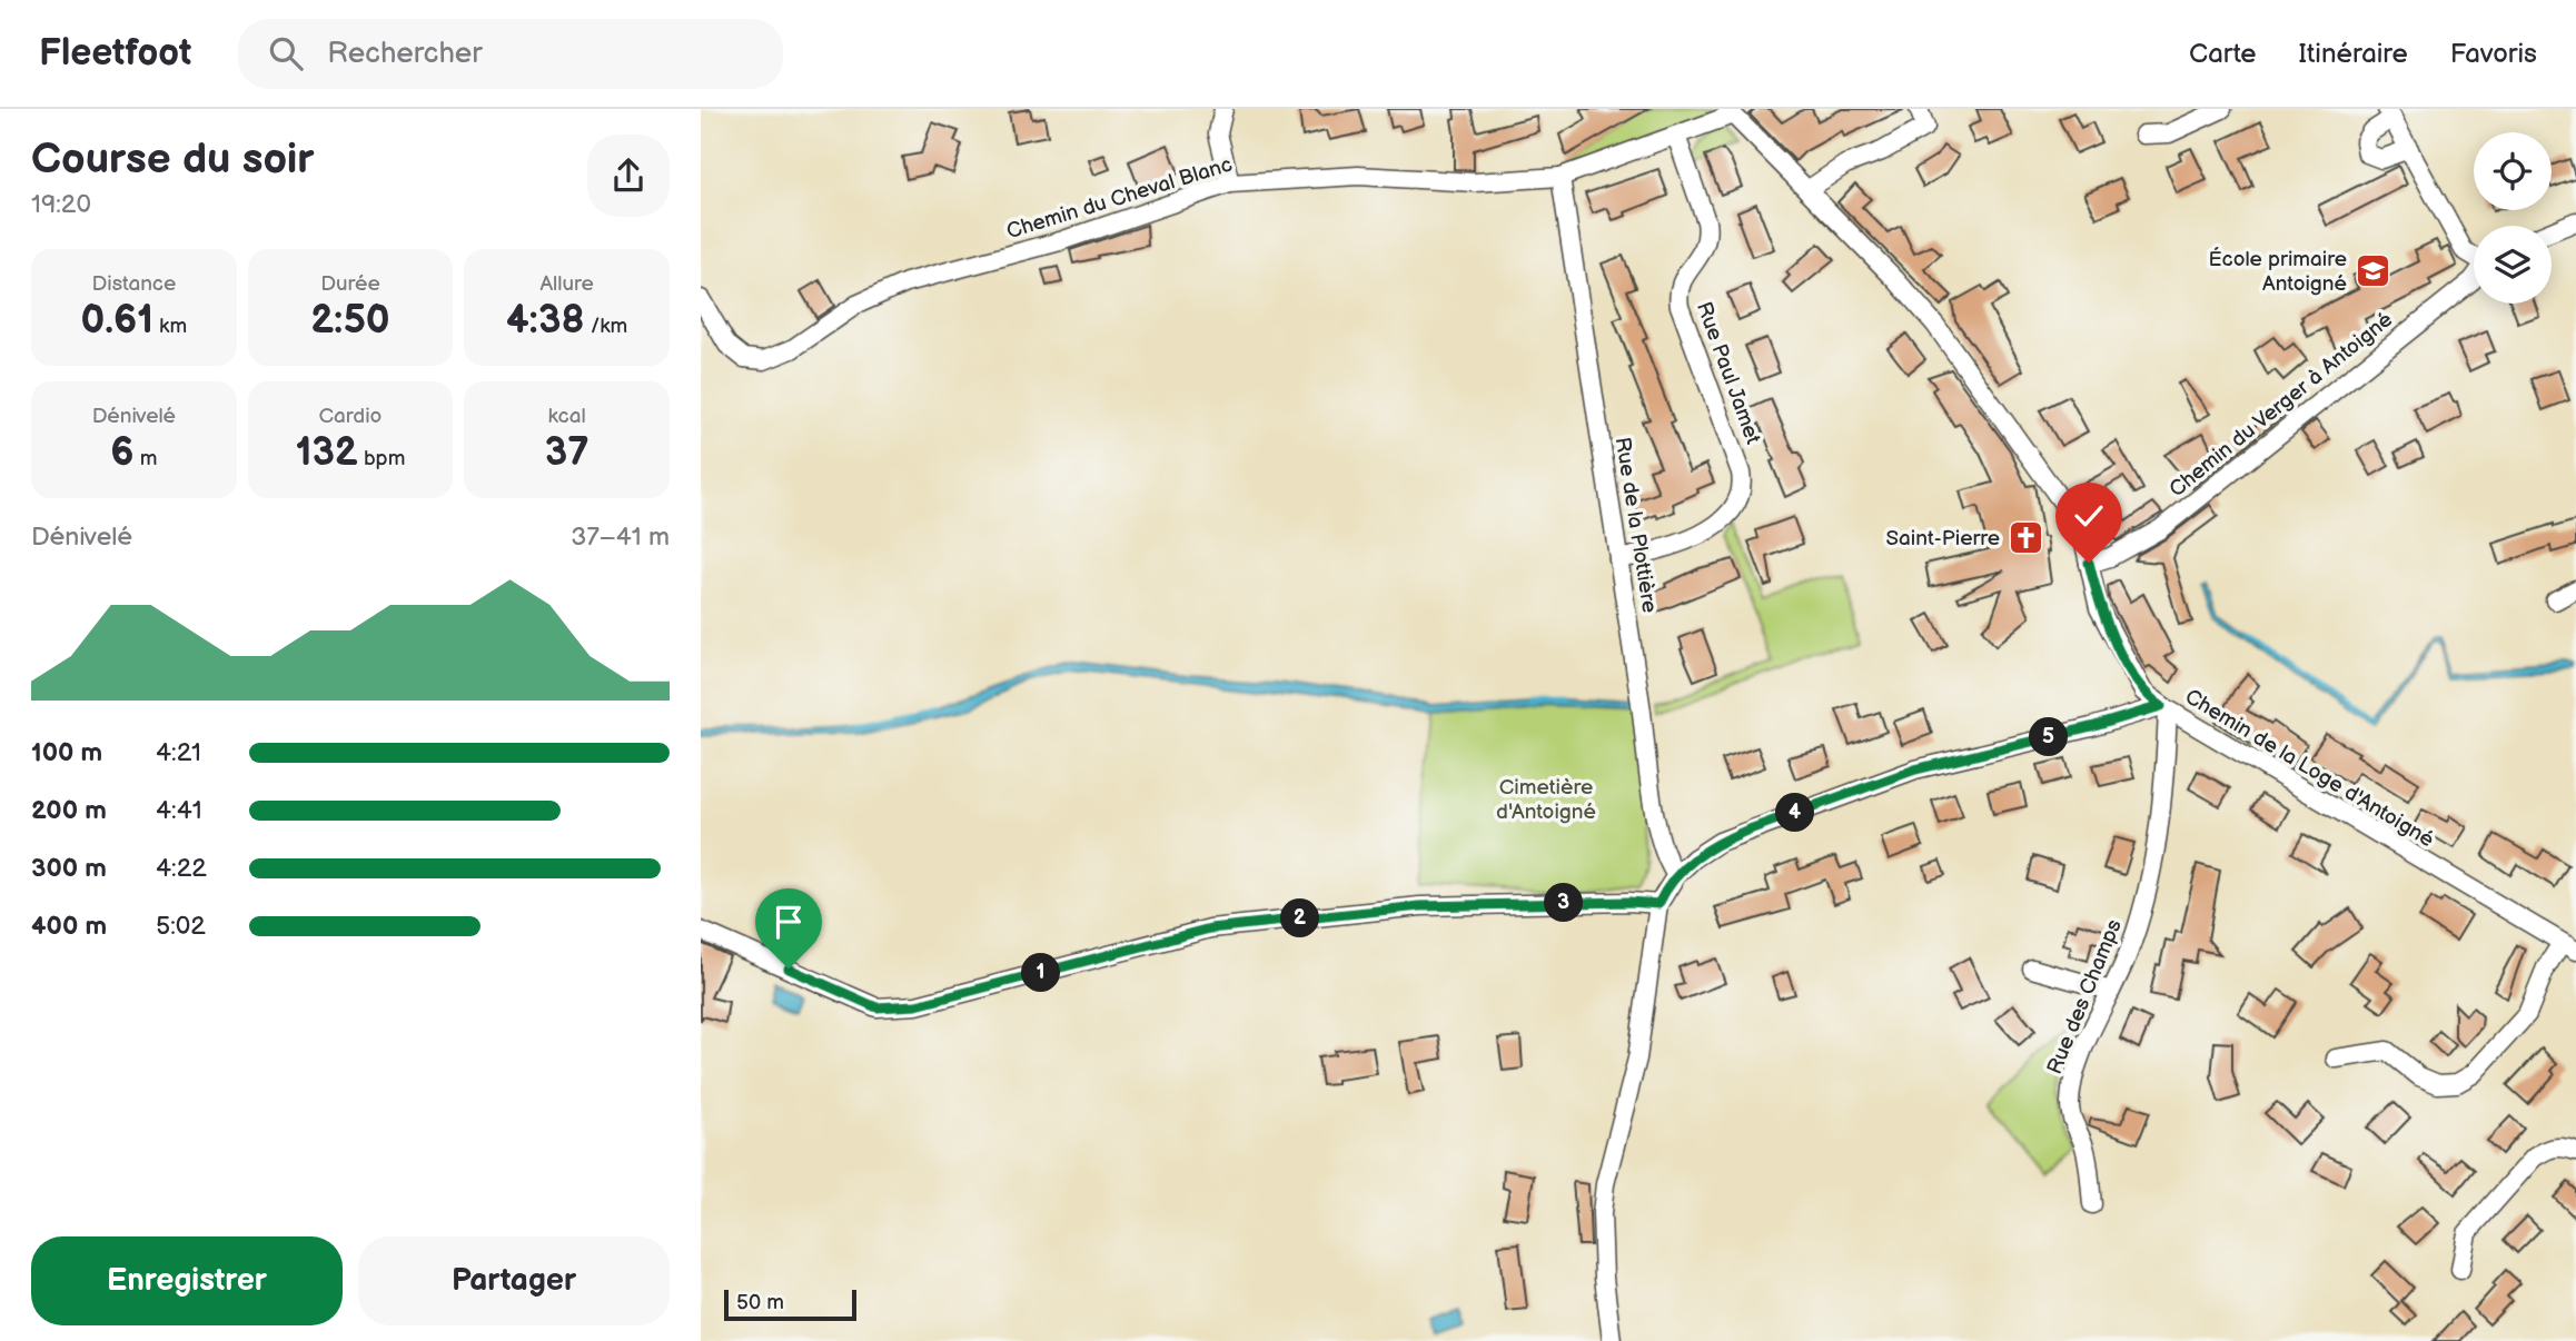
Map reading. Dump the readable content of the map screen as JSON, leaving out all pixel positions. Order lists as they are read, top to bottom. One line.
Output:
{"streets":{"street":["Chemin du Cheval Blanc","Rue Paul Jamet","Chemin du Verger à Antoigné","Rue de la Plottière","Chemin de la Loge d'Antoigné","Rue des Champs"]},"crossings":[["Chemin du Cheval Blanc","Rue Paul Jamet"],["Chemin du Cheval Blanc","Rue de la Plottière"],["Chemin du Cheval Blanc","Chemin de la Loge d'Antoigné"],["Rue Paul Jamet","Rue de la Plottière"],["Chemin du Verger à Antoigné","Chemin de la Loge d'Antoigné"],["Chemin de la Loge d'Antoigné","Rue des Champs"]],"parks":["Cimetière d'Antoigné"],"places":{"school or university":["École primaire Antoigné"],"church":["Saint-Pierre"]},"scale_bar":"50 m","page":{"header":"Fleetfoot","search":"Rechercher","nav":["Carte","Itinéraire","Favoris"],"heading":["Course du soir","19:20"],"stats":[["Distance","0.61 km"],["Durée","2:50"],["Allure","4:38 /km"],["Dénivelé","6 m"],["Cardio","132 bpm"],["kcal","37"]],"chart":["Dénivelé","37–41 m"],"pins":["5","4","3","2","1"],"list":[{"name":"100 m","note":"4:21"},{"name":"200 m","note":"4:41"},{"name":"300 m","note":"4:22"},{"name":"400 m","note":"5:02"}],"buttons":["Enregistrer","Partager"],"scale":"50 m"}}
